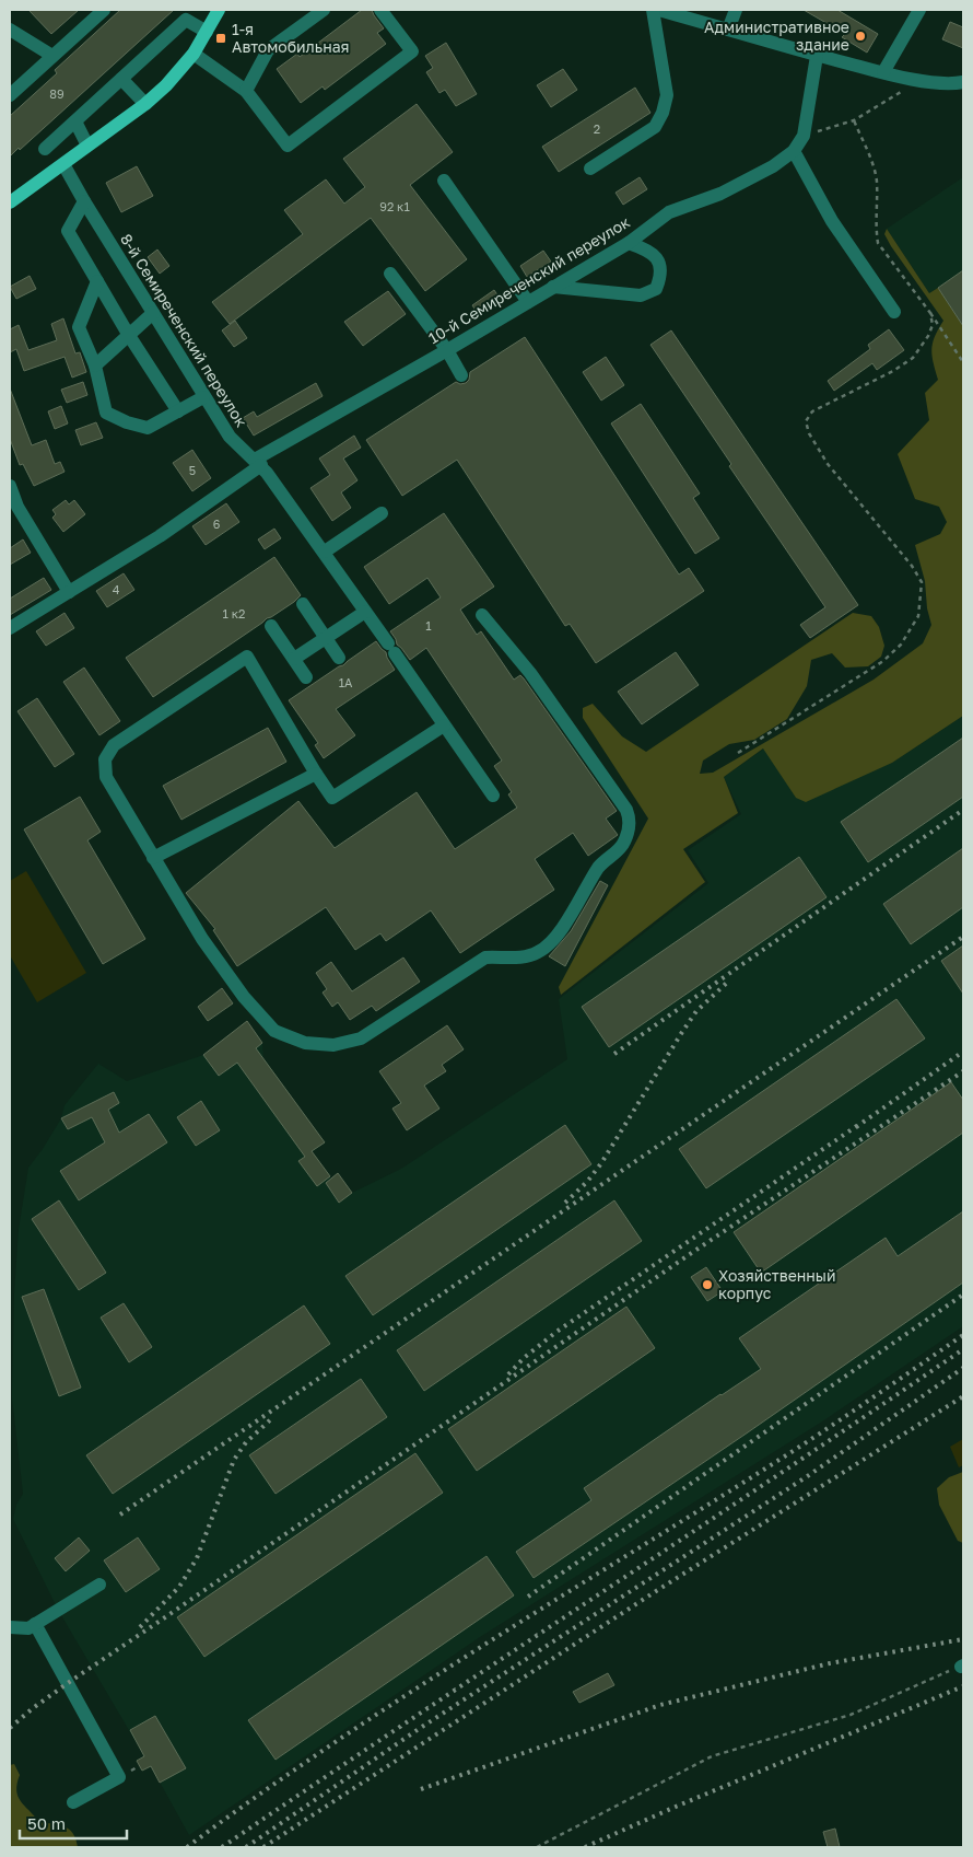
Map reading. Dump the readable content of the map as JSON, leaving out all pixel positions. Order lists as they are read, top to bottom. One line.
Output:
{"streets":{"street":["10-й Семиреченский переулок","8-й Семиреченский переулок"]},"crossings":[["10-й Семиреченский переулок","8-й Семиреченский переулок"]],"places":{"other":["Административное здание","Хозяйственный корпус"],"transit":["1-я Автомобильная"]},"house_numbers":["89","2","92 к1","5","6","4","1 к2","1","1А"],"scale_bar":"50 m"}
